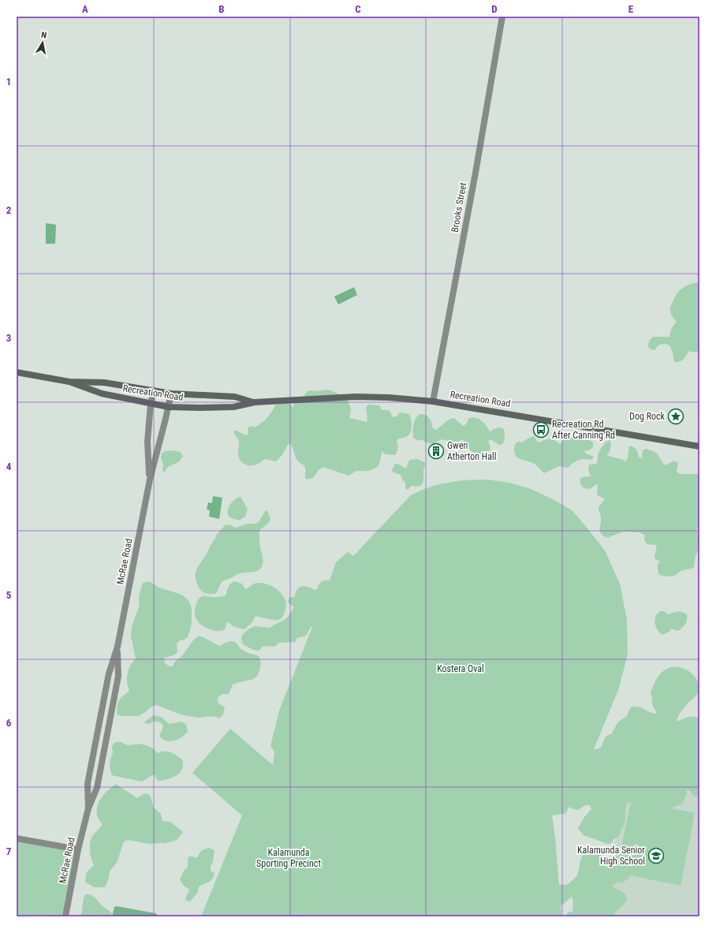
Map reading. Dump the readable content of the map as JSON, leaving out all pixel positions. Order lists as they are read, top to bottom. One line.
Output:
{"streets":{"street":["Brooks Street","Recreation Road","McRae Road"]},"crossings":[["Brooks Street","Recreation Road"],["Recreation Road","McRae Road"]],"parks":["Kostera Oval","Kalamunda Sporting Precinct"],"places":{"place":["Dog Rock"],"bus stop":["Recreation Rd After Canning Rd"],"building":["Gwen Atherton Hall"],"school or university":["Kalamunda Senior High School"]},"north":"top","grid":{"columns":["A","B","C","D","E"],"rows":["1","2","3","4","5","6","7"]}}
